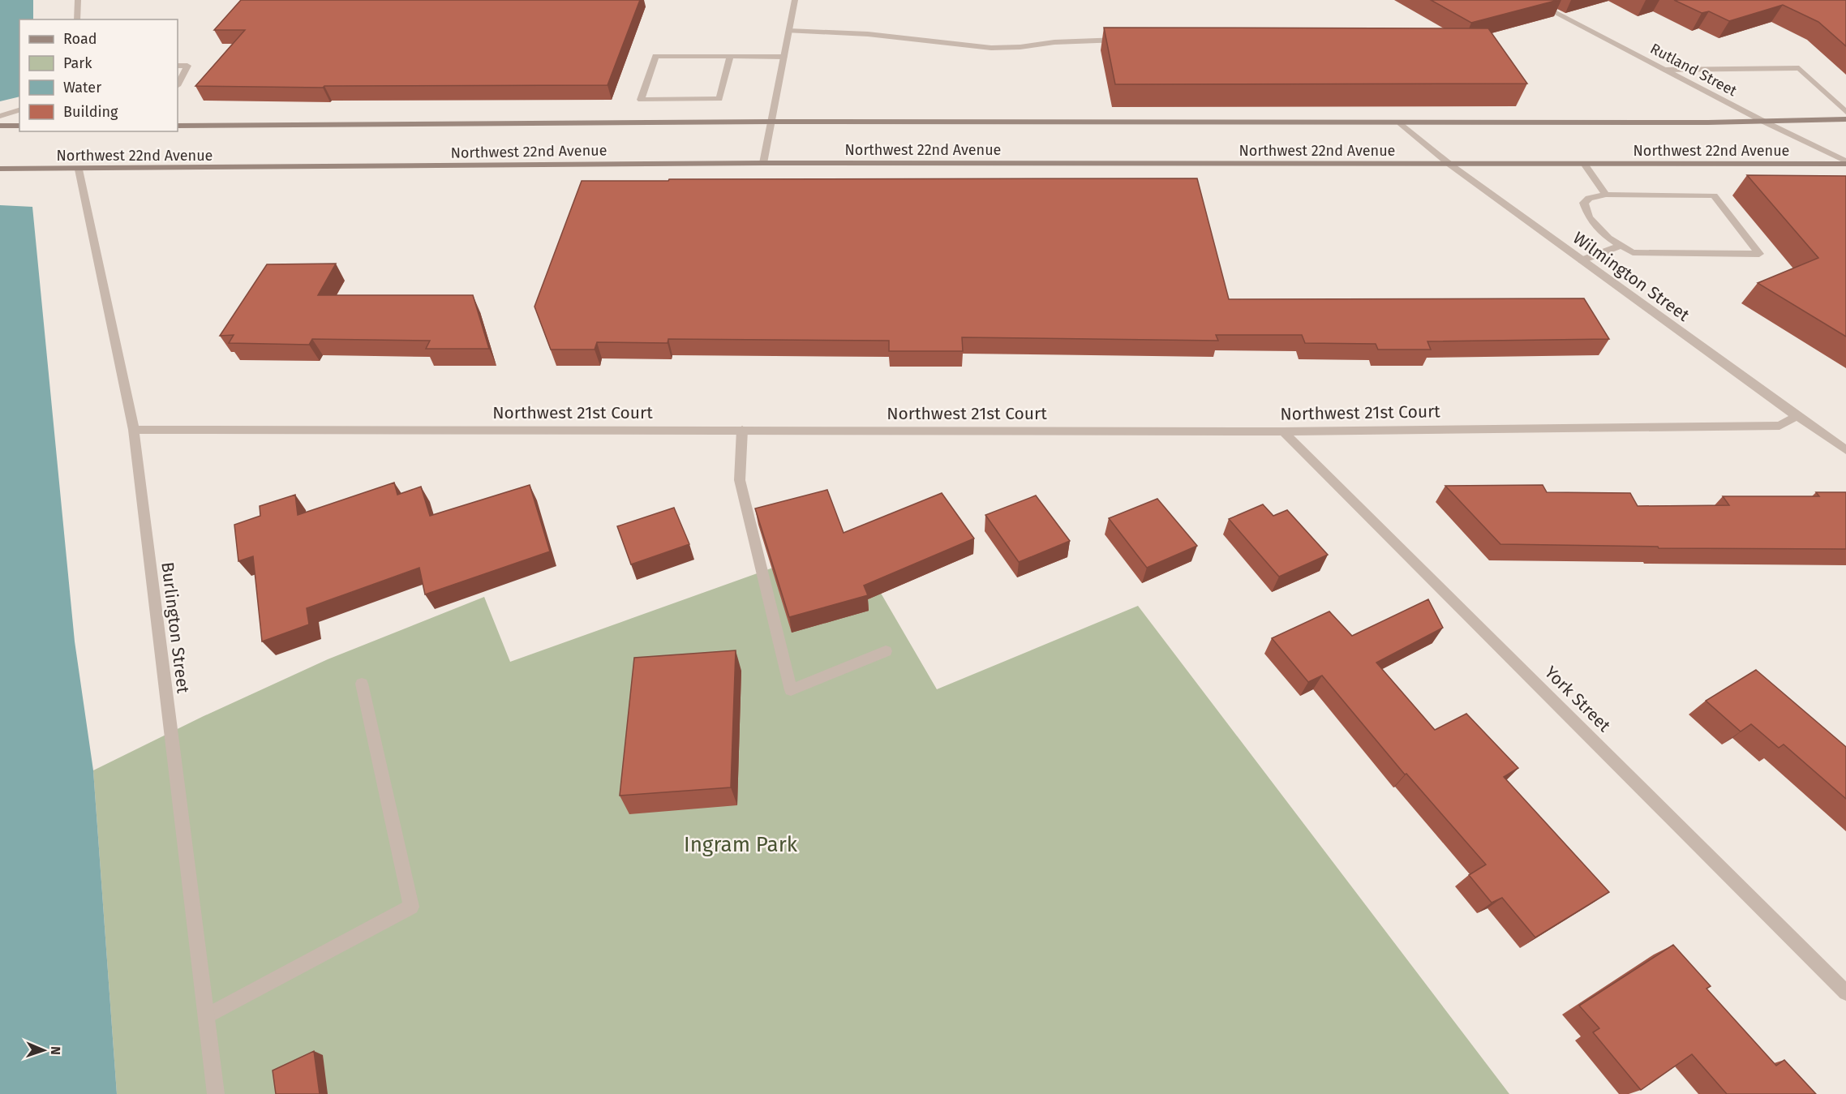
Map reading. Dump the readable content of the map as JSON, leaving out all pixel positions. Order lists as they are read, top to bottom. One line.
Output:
{"streets":{"main road":["Northwest 22nd Avenue"],"street":["Rutland Street","Wilmington Street","Northwest 21st Court","Burlington Street","York Street"]},"crossings":[["Rutland Street","Northwest 22nd Avenue"],["Northwest 22nd Avenue","Wilmington Street"],["Northwest 22nd Avenue","Burlington Street"],["Wilmington Street","Northwest 21st Court"],["Northwest 21st Court","Burlington Street"],["Northwest 21st Court","York Street"]],"parks":["Ingram Park"],"legend":["Road","Park","Water","Building"],"north":"right"}
